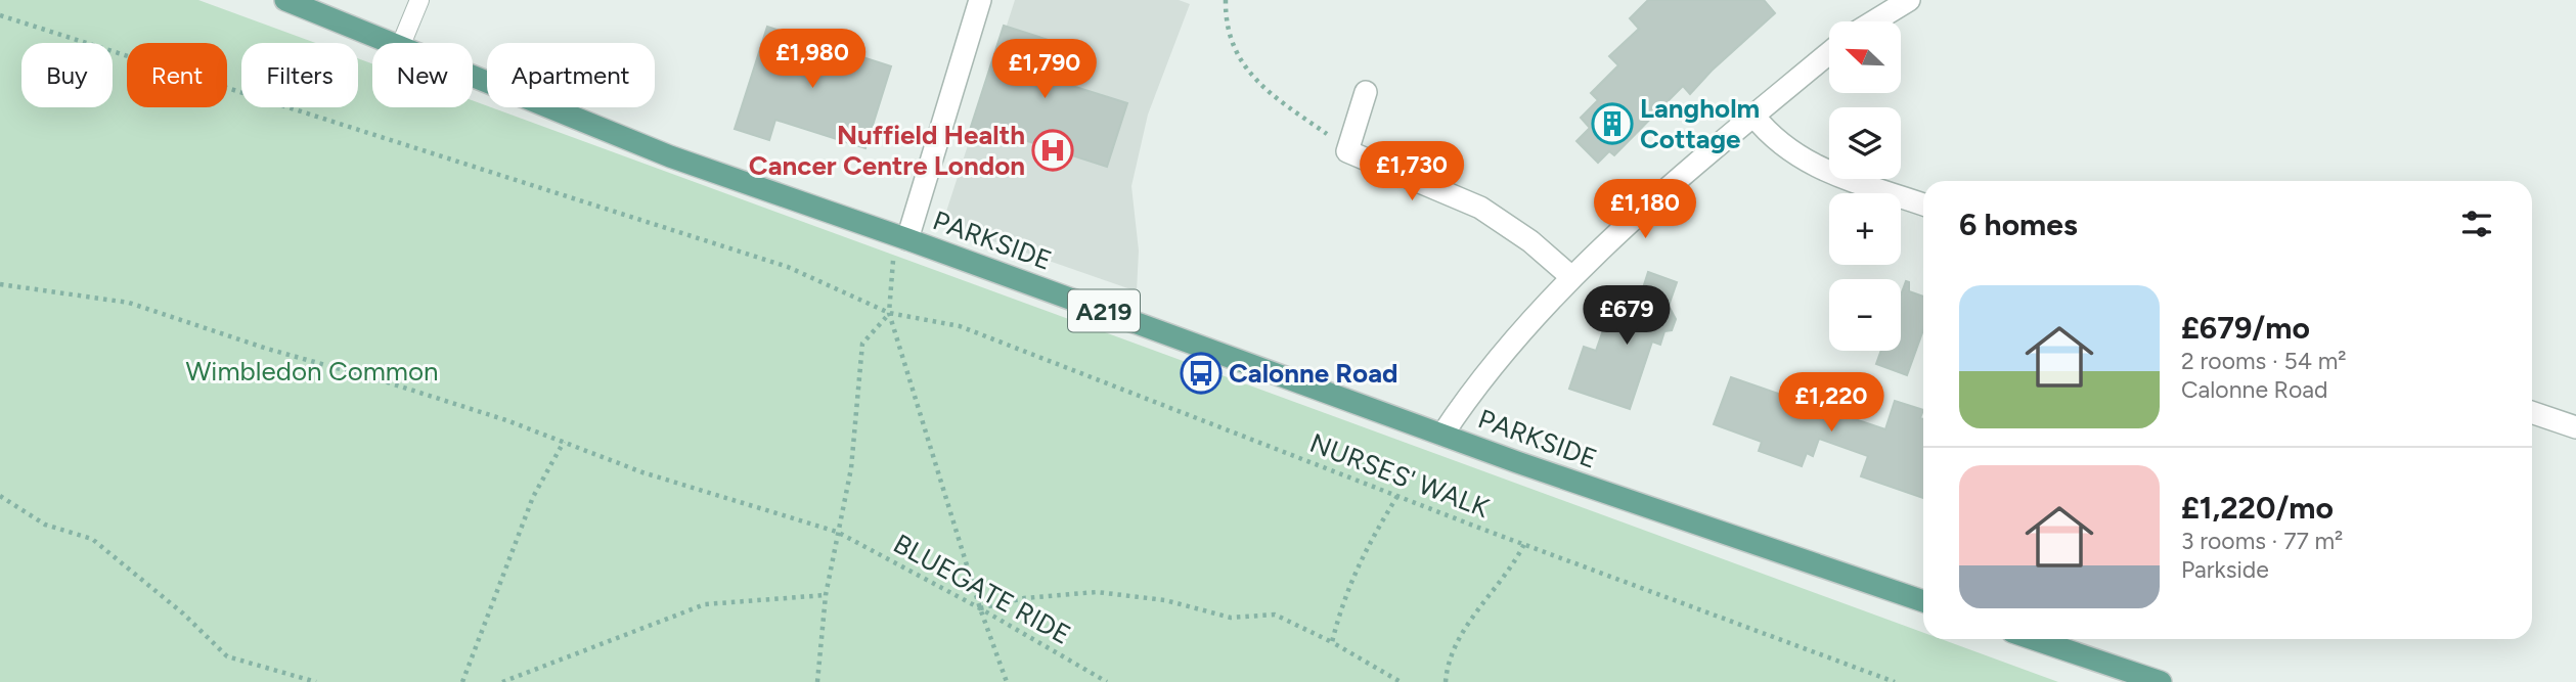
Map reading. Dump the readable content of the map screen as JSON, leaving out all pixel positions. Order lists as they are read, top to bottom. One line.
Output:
{"streets":{"main road":["PARKSIDE","A219"],"path":["NURSES' WALK","BLUEGATE RIDE"]},"parks":["Wimbledon Common"],"places":{"building":["Langholm Cottage"],"hospital":["Nuffield Health Cancer Centre London"],"bus stop":["Calonne Road"]},"north":"top left","page":{"map_buttons":["+","−"],"price":["£1,980","£1,790","£1,730","£1,180","£679","£1,220"],"chip":["Buy","Rent","Filters","New","Apartment"],"heading":"6 homes","list":[{"name":"£679/mo","note":"2 rooms · 54 m² · Calonne Road"},{"name":"£1,220/mo","note":"3 rooms · 77 m² · Parkside"}]}}
